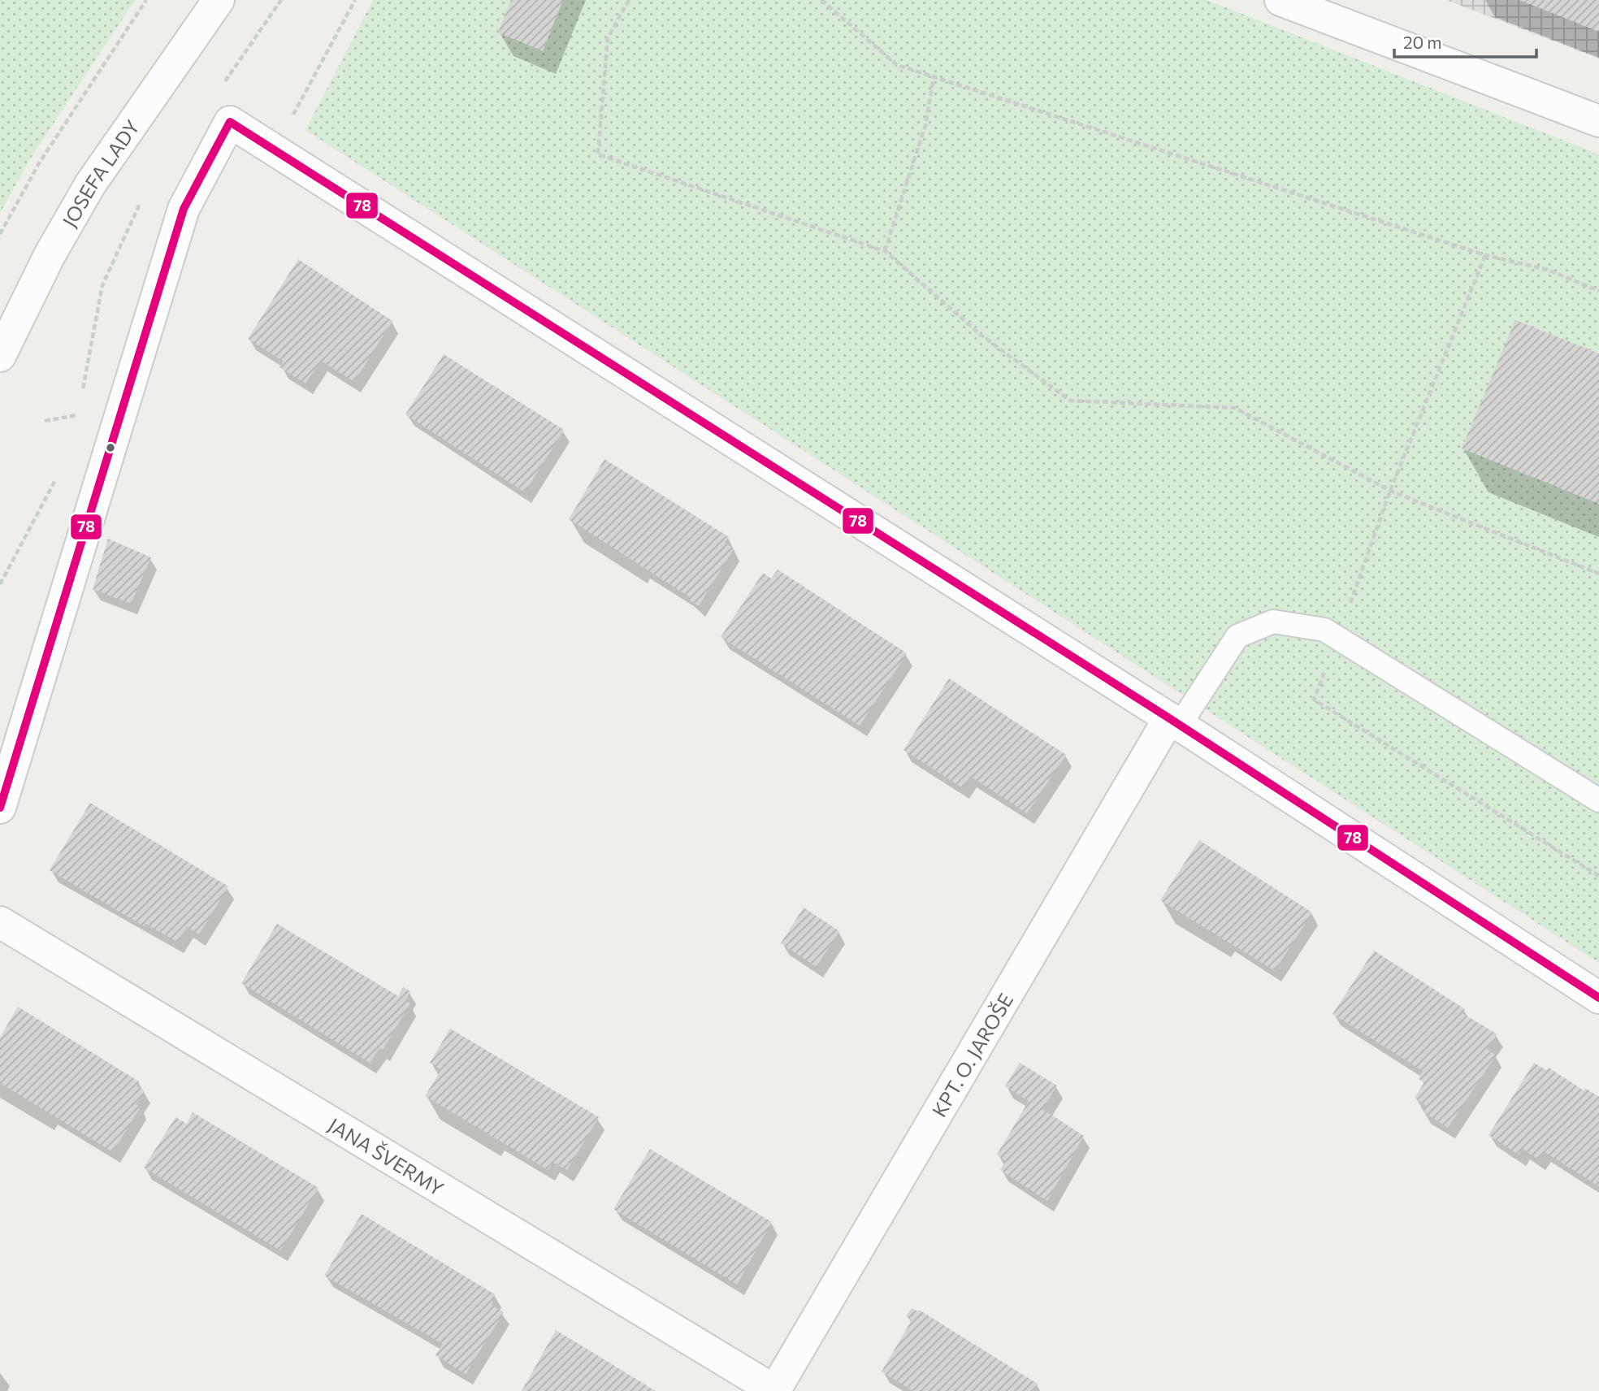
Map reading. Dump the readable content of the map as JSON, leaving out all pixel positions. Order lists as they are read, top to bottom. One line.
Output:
{"streets":{"street":["JOSEFA LADY","KPT. O. JAROŠE","JANA ŠVERMY"]},"crossings":[["KPT. O. JAROŠE","JANA ŠVERMY"]],"lines":["transit line 78"],"scale_bar":"20 m"}
